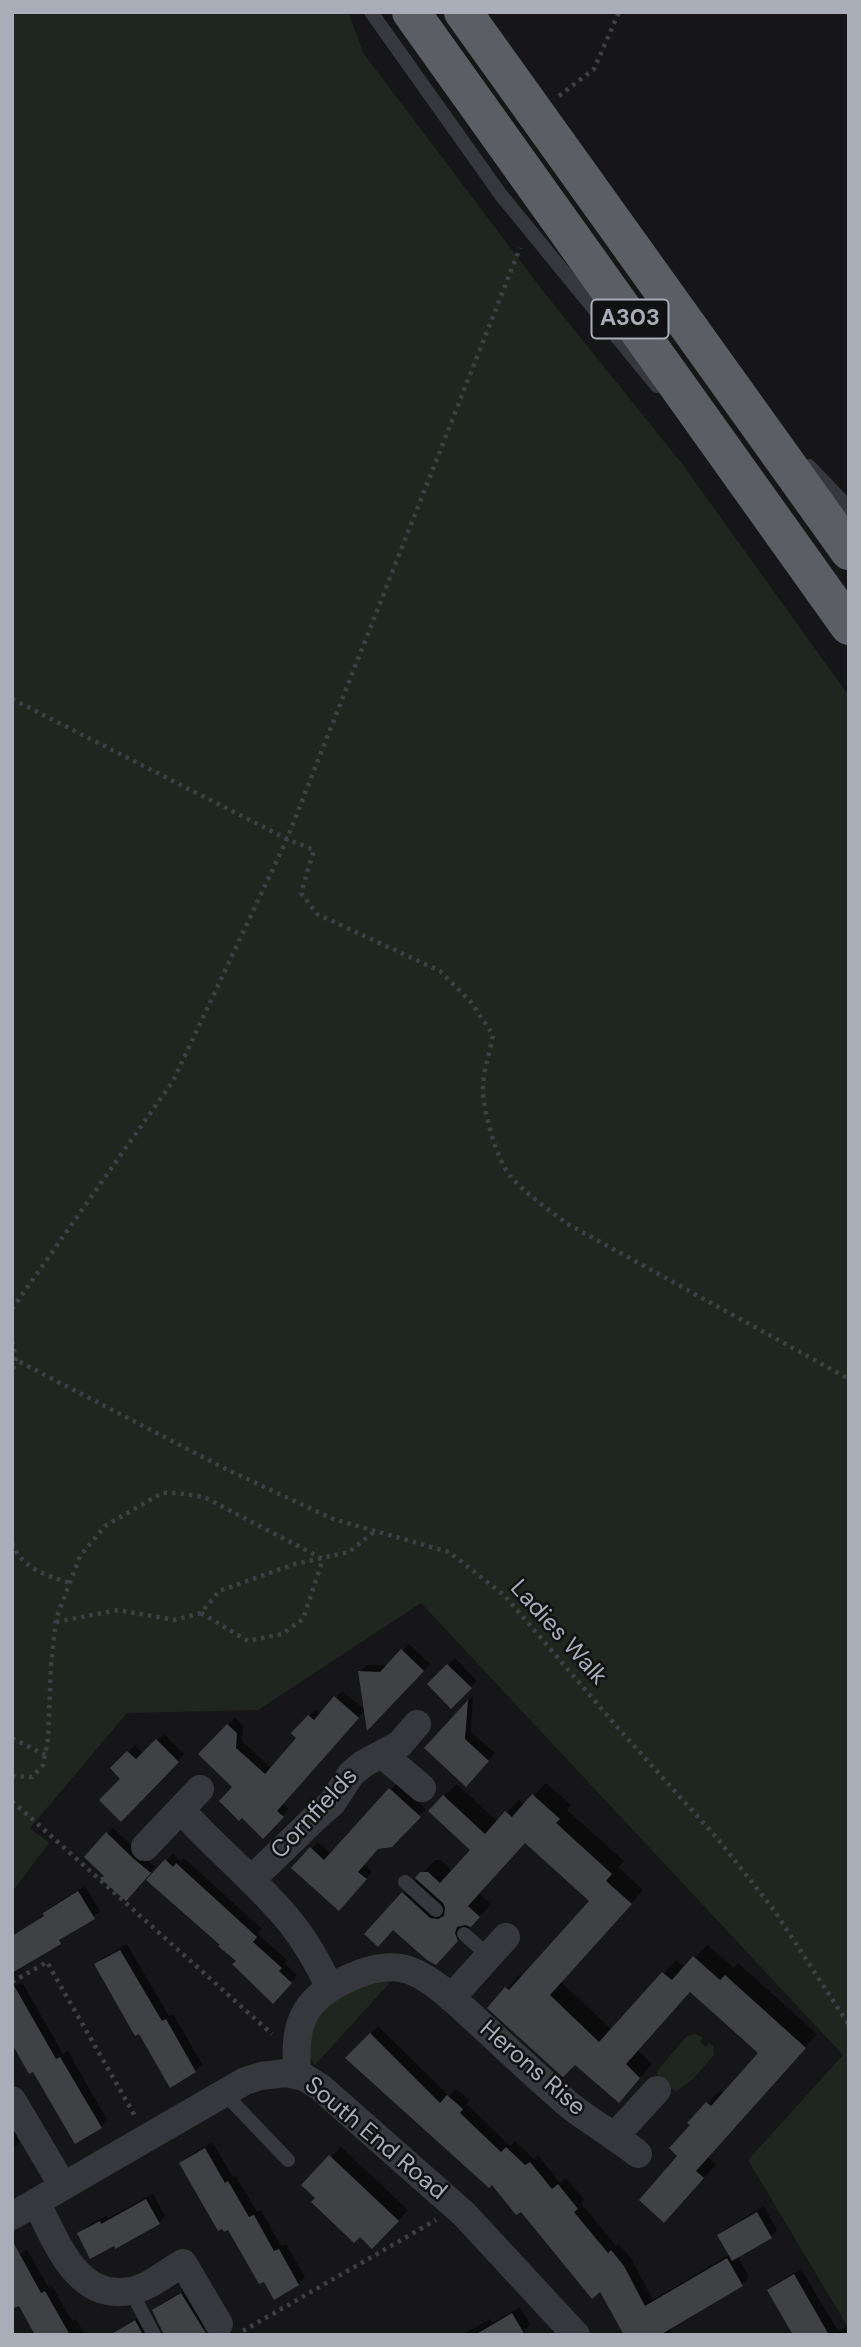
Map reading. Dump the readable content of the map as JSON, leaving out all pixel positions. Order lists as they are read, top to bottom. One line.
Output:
{"streets":{"highway":["A303"],"street":["Cornfields","Herons Rise","South End Road"],"path":["Ladies Walk"]},"crossings":[["Cornfields","Herons Rise"],["Herons Rise","South End Road"]]}
